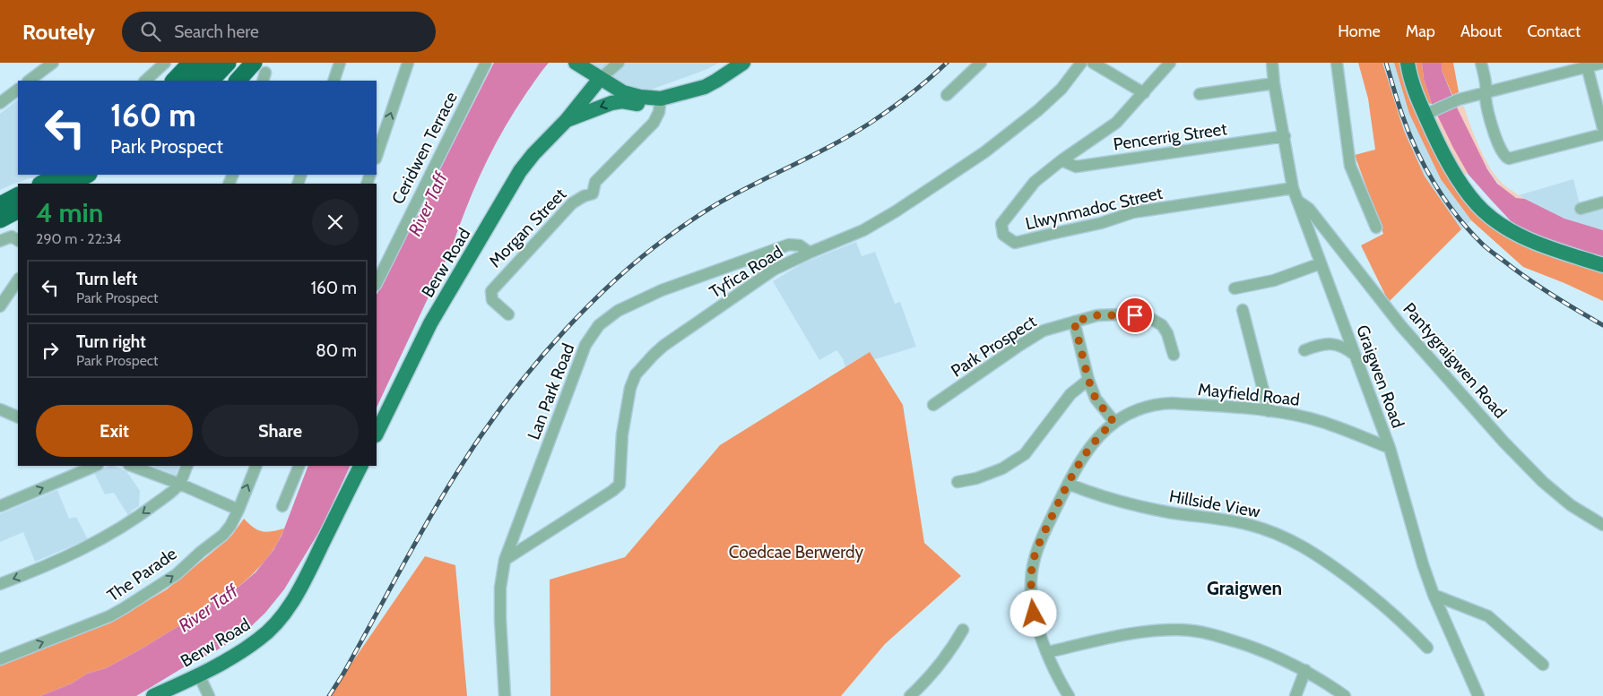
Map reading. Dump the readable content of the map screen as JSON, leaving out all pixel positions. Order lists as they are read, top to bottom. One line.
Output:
{"streets":{"main road":["Berw Road"],"street":["Pencerrig Street","Ceridwen Terrace","Llwynmadoc Street","Morgan Street","Tyfica Road","Park Prospect","Pantygraigwen Road","Graigwen Road","Lan Park Road","Mayfield Road","Hillside View","The Parade"]},"crossings":[["Pencerrig Street","Llwynmadoc Street"],["Pencerrig Street","Graigwen Road"],["Llwynmadoc Street","Graigwen Road"],["Morgan Street","Berw Road"],["Tyfica Road","Lan Park Road"],["Pantygraigwen Road","Graigwen Road"],["Graigwen Road","Mayfield Road"]],"districts":["Graigwen"],"water":["River Taff"],"parks":["Coedcae Berwerdy"],"page":{"header":"Routely","search":"Search here","nav":["Home","Map","About","Contact"],"turn":["160 m","Park Prospect"],"heading":["4 min","290 m · 22:34"],"list":[{"name":"Turn left","note":"Park Prospect","value":"160 m"},{"name":"Turn right","note":"Park Prospect","value":"80 m"}],"buttons":["Exit","Share"]}}
